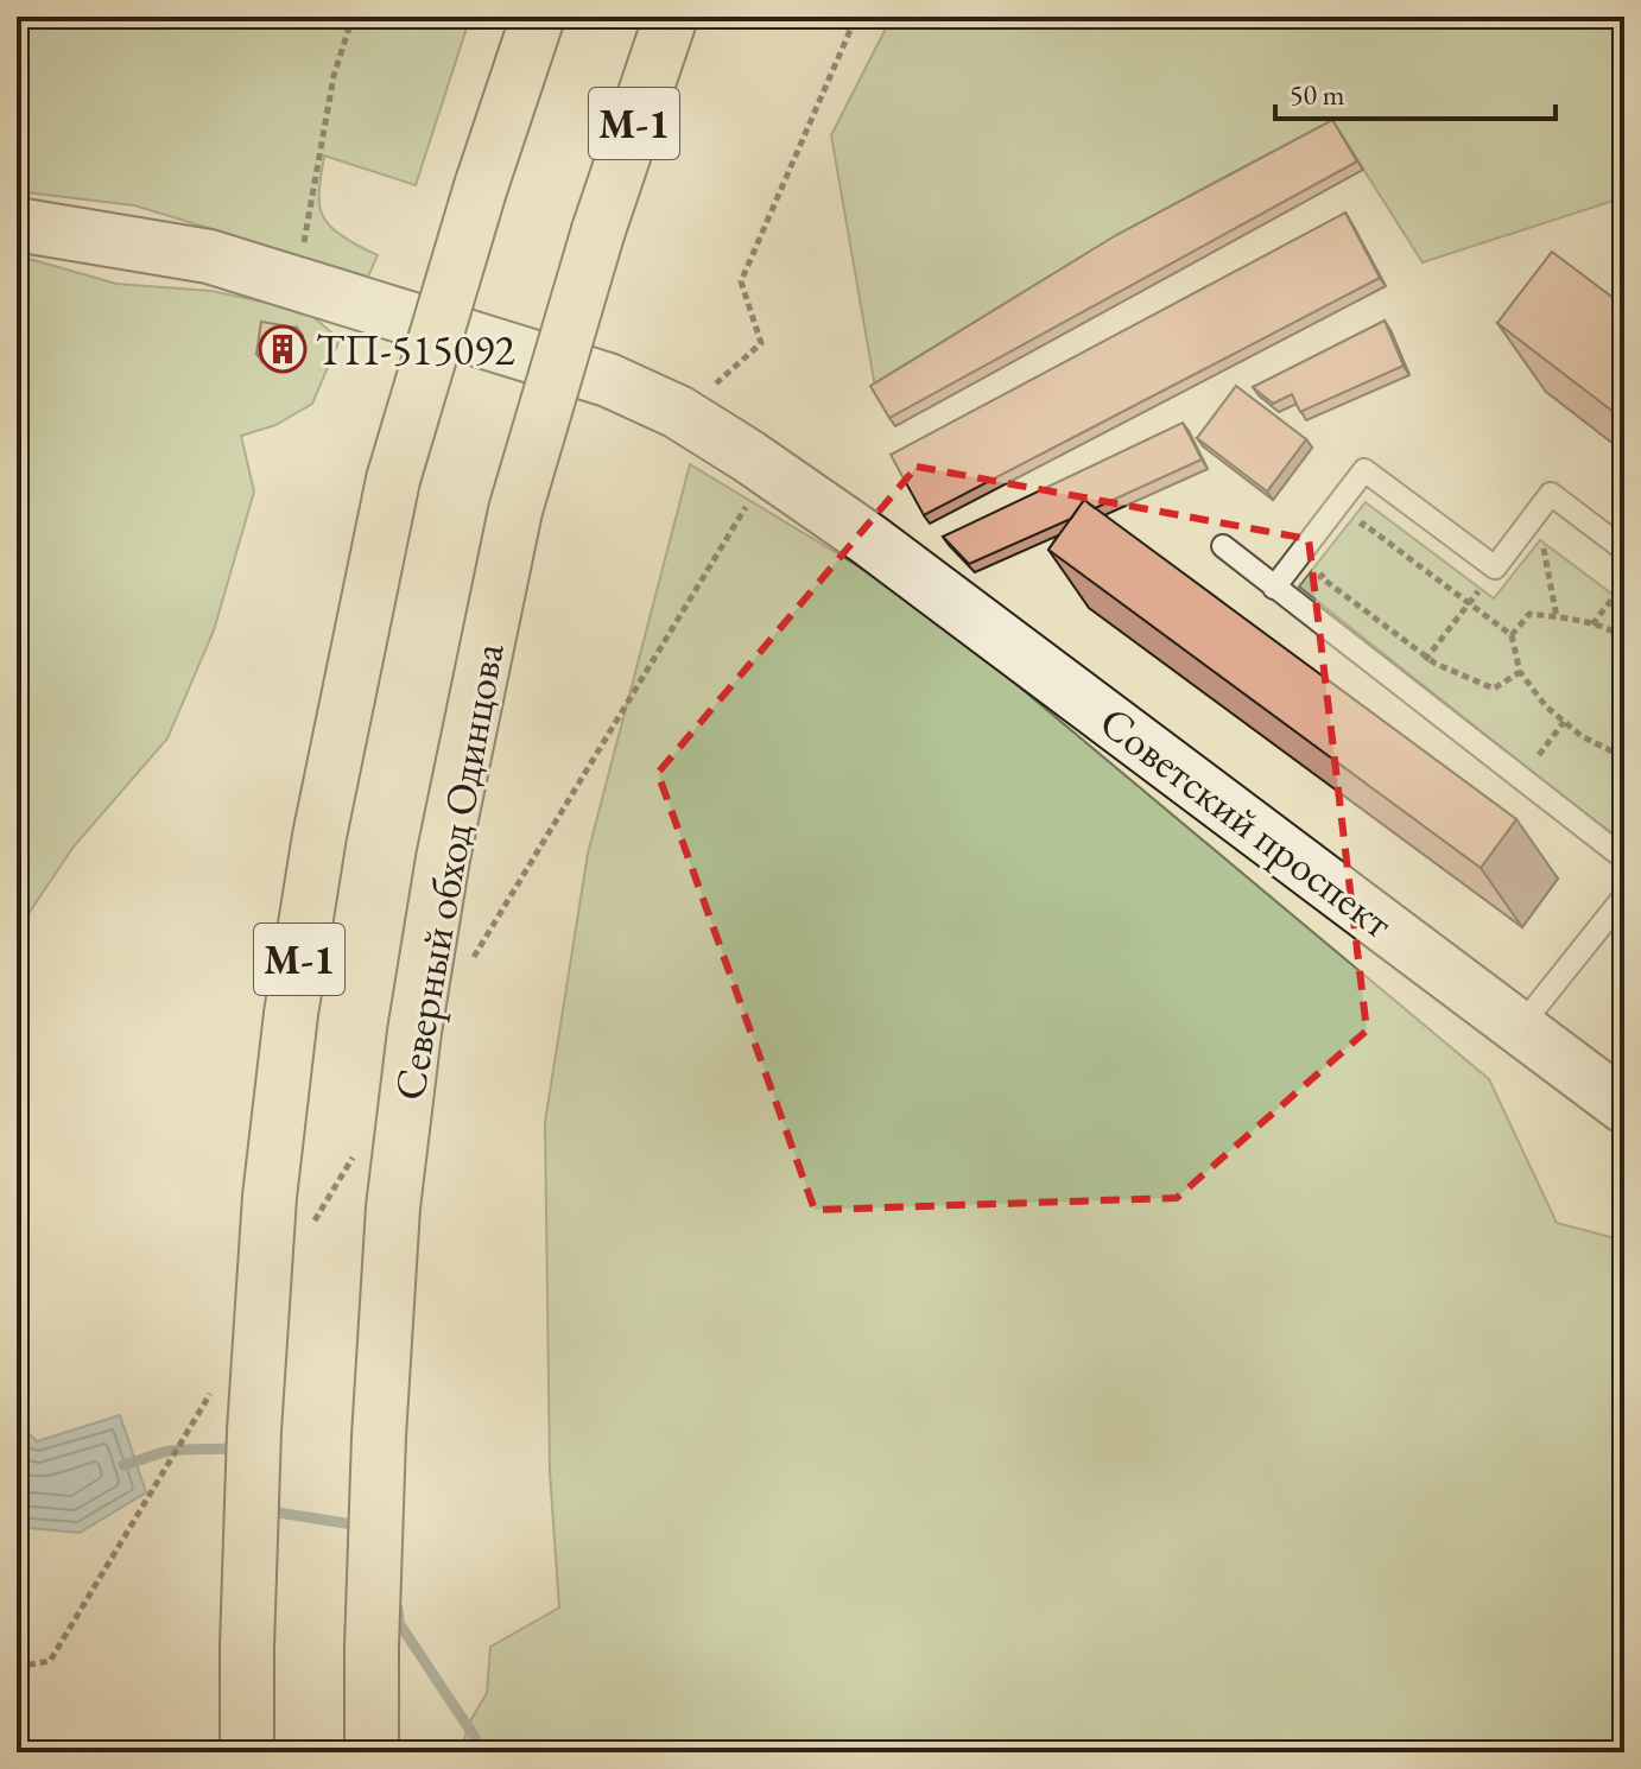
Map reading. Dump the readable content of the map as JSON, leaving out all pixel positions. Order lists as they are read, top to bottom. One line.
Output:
{"streets":{"highway":["М-1","Северный обход Одинцова"],"street":["Советский проспект"]},"places":{"building":["ТП-515092"]},"scale_bar":"50 m"}
